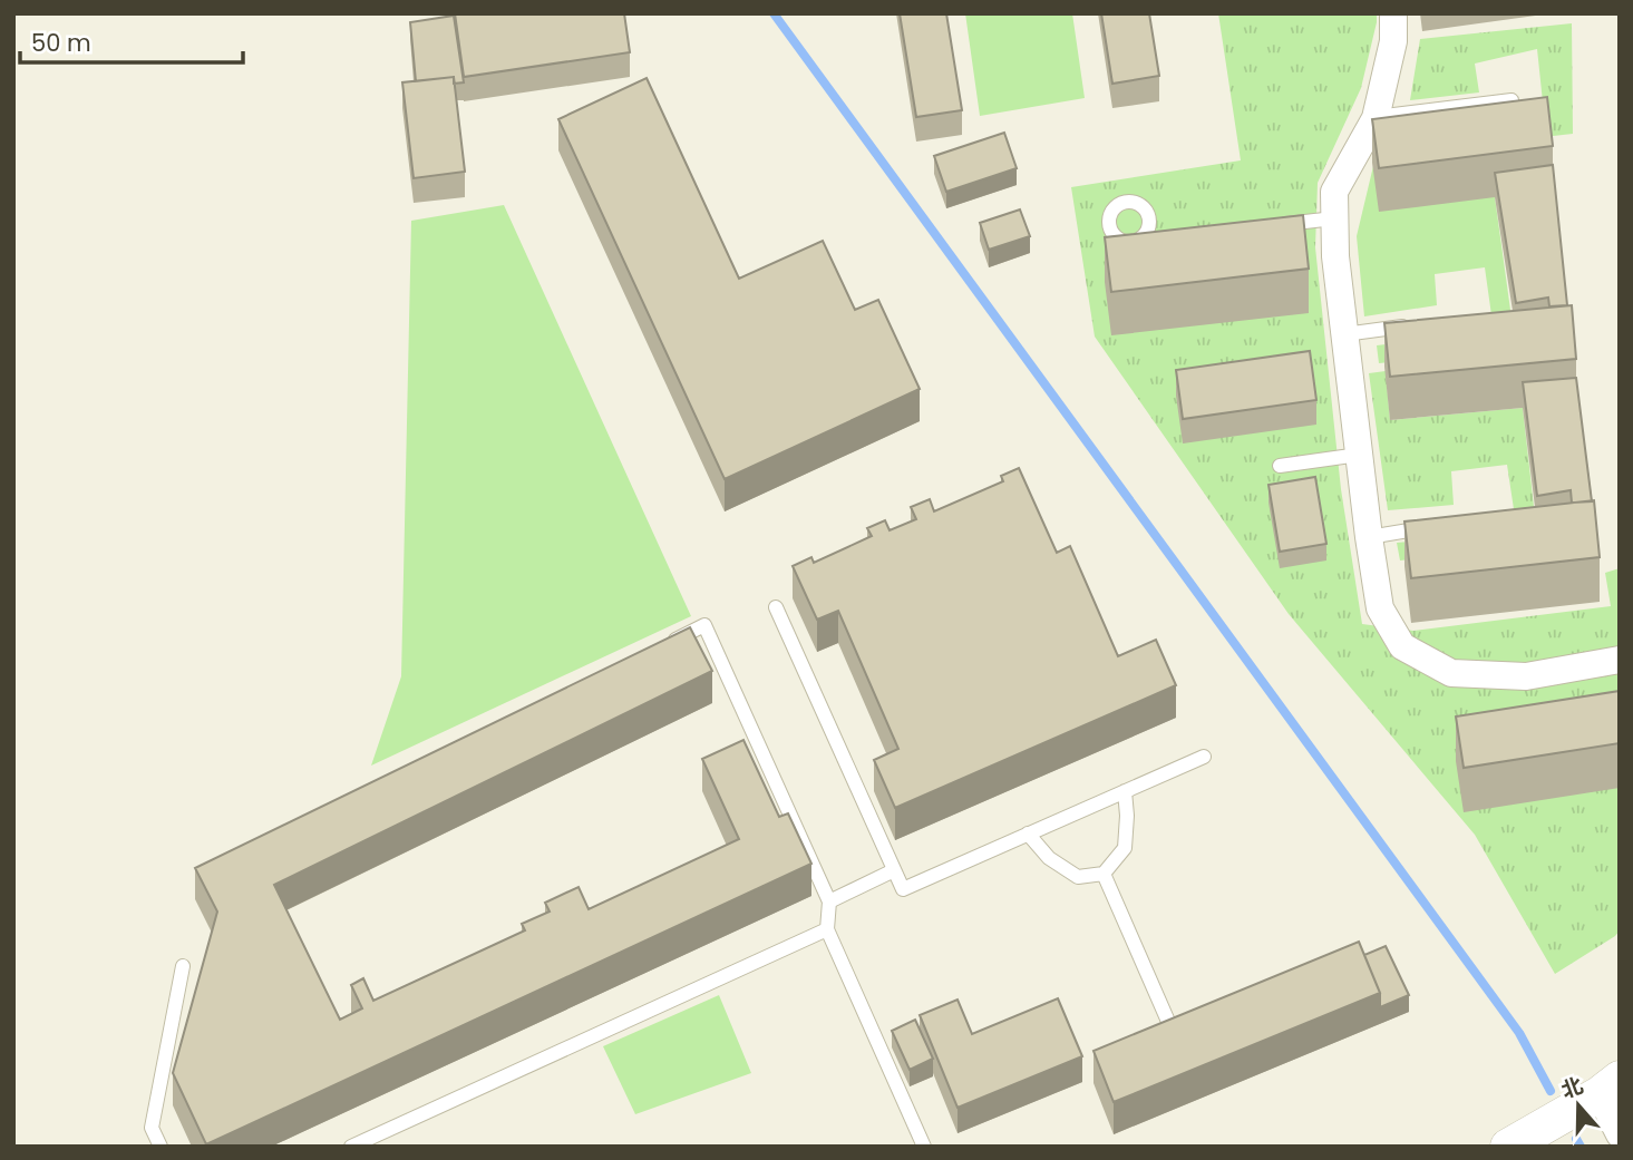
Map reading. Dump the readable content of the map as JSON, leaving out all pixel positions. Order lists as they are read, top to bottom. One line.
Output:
{"scale_bar":"50 m","north":"top"}
